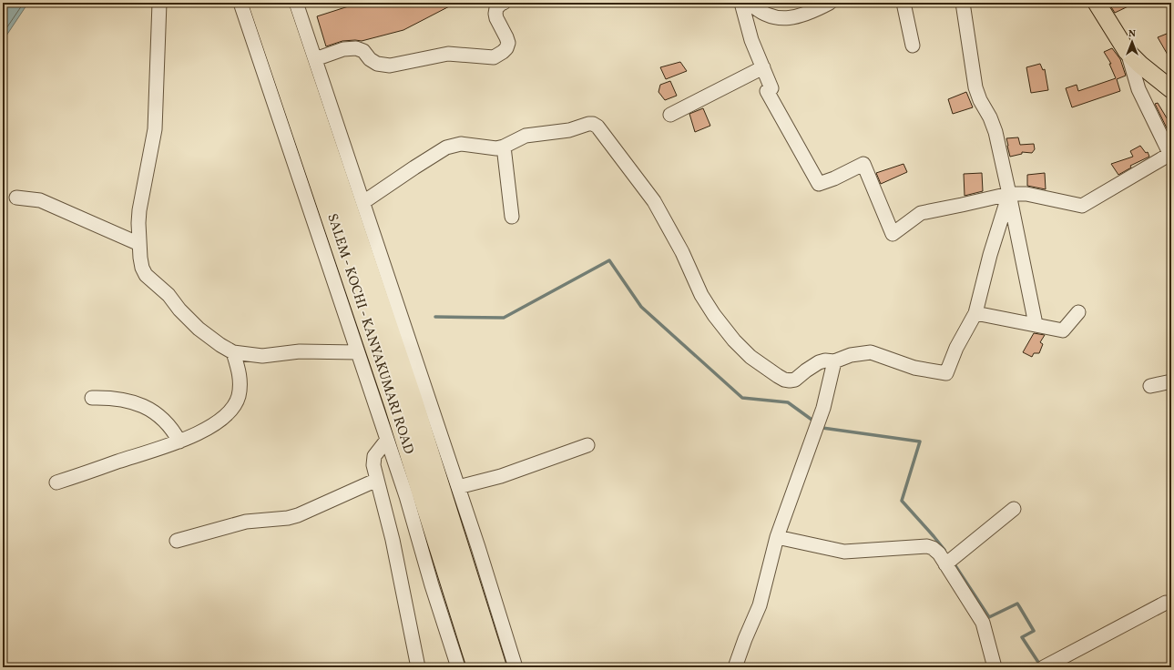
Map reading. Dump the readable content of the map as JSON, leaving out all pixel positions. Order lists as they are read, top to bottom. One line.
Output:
{"streets":{"highway":["SALEM - KOCHI - KANYAKUMARI ROAD"]},"north":"top"}
